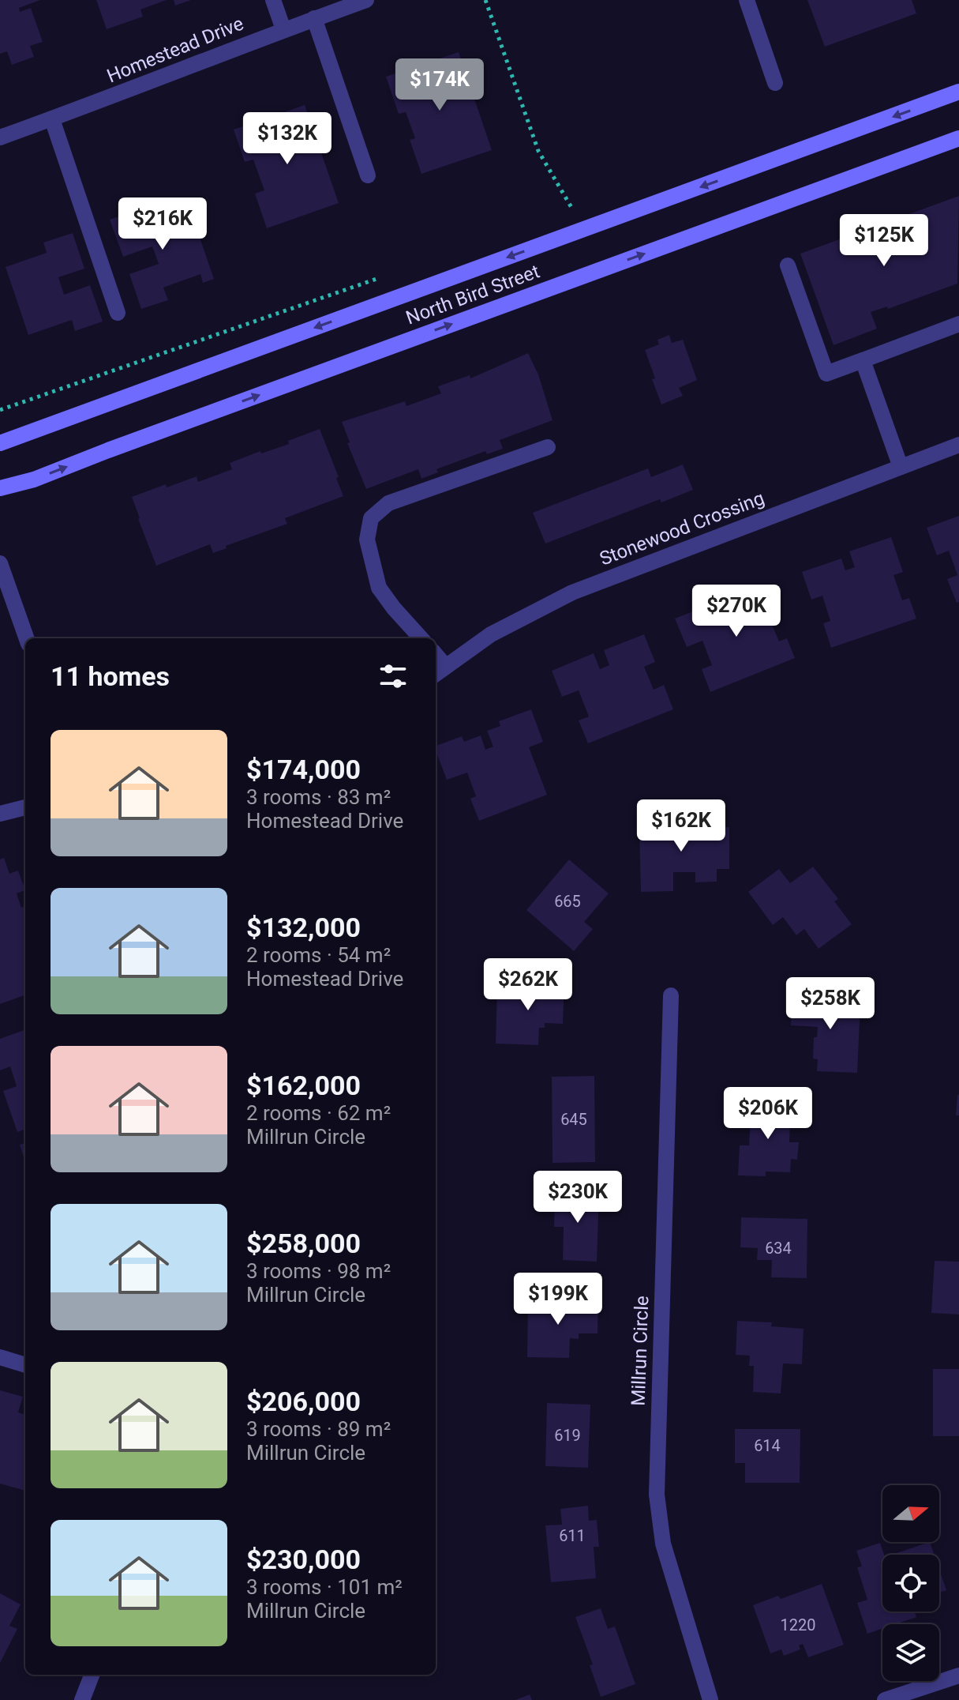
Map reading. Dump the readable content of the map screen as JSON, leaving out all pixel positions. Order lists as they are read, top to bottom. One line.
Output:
{"streets":{"street":["Homestead Drive","North Bird Street","Stonewood Crossing","Millrun Circle"]},"house_numbers":["665","645","634","619","614","611","1220"],"north":"right","page":{"price":["$174K","$132K","$216K","$125K","$270K","$162K","$262K","$258K","$206K","$230K","$199K"],"heading":"11 homes","list":[{"name":"$174,000","note":"3 rooms · 83 m² · Homestead Drive"},{"name":"$132,000","note":"2 rooms · 54 m² · Homestead Drive"},{"name":"$162,000","note":"2 rooms · 62 m² · Millrun Circle"},{"name":"$258,000","note":"3 rooms · 98 m² · Millrun Circle"},{"name":"$206,000","note":"3 rooms · 89 m² · Millrun Circle"},{"name":"$230,000","note":"3 rooms · 101 m² · Millrun Circle"}]}}
